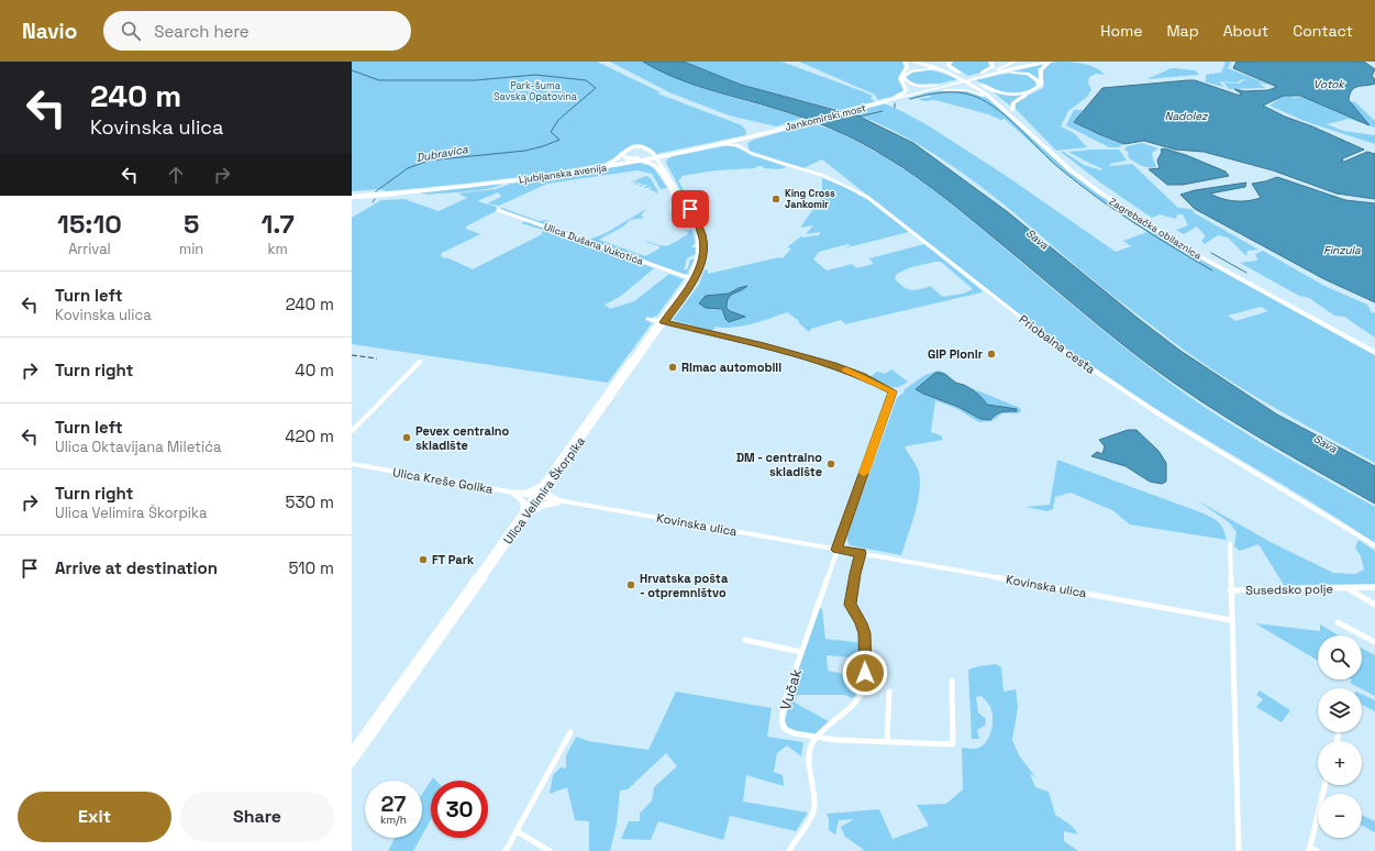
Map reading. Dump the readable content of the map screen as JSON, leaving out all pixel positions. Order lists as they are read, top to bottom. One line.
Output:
{"streets":{"highway":["Zagrebačka obilaznica"],"main road":["Jankomirski most","Ljubljanska avenija","Ulica Velimira Škorpika"],"street":["Ulica Dušana Vukotića","Priobalna cesta","Ulica Kreše Golika","Kovinska ulica","Susedsko polje","Vučak"]},"crossings":[["Jankomirski most","Ljubljanska avenija"],["Ljubljanska avenija","Priobalna cesta"],["Ulica Dušana Vukotića","Ulica Velimira Škorpika"],["Ulica Kreše Golika","Ulica Velimira Škorpika"],["Ulica Kreše Golika","Kovinska ulica"],["Ulica Velimira Škorpika","Kovinska ulica"],["Ulica Velimira Škorpika","Vučak"],["Kovinska ulica","Vučak"]],"water":["Votok","Nadolez","Dubravica","Sava","Finzula"],"parks":["Park-šuma Savska Opatovina"],"places":["King Cross Jankomir","GIP Pionir","Rimac automobili","Pevex centralno skladište","DM - centralno skladište","FT Park","Hrvatska pošta - otpremništvo"],"page":{"header":"Navio","search":"Search here","nav":["Home","Map","About","Contact"],"turn":["240 m","Kovinska ulica"],"eta":["15:10","Arrival","5","min","1.7","km"],"list":[{"name":"Turn left","note":"Kovinska ulica","value":"240 m"},{"name":"Turn right","value":"40 m"},{"name":"Turn left","note":"Ulica Oktavijana Miletića","value":"420 m"},{"name":"Turn right","note":"Ulica Velimira Škorpika","value":"530 m"},{"name":"Arrive at destination","value":"510 m"}],"map_buttons":["+","−"],"speed":"27 km/h","limit":"30","buttons":["Exit","Share"]}}
